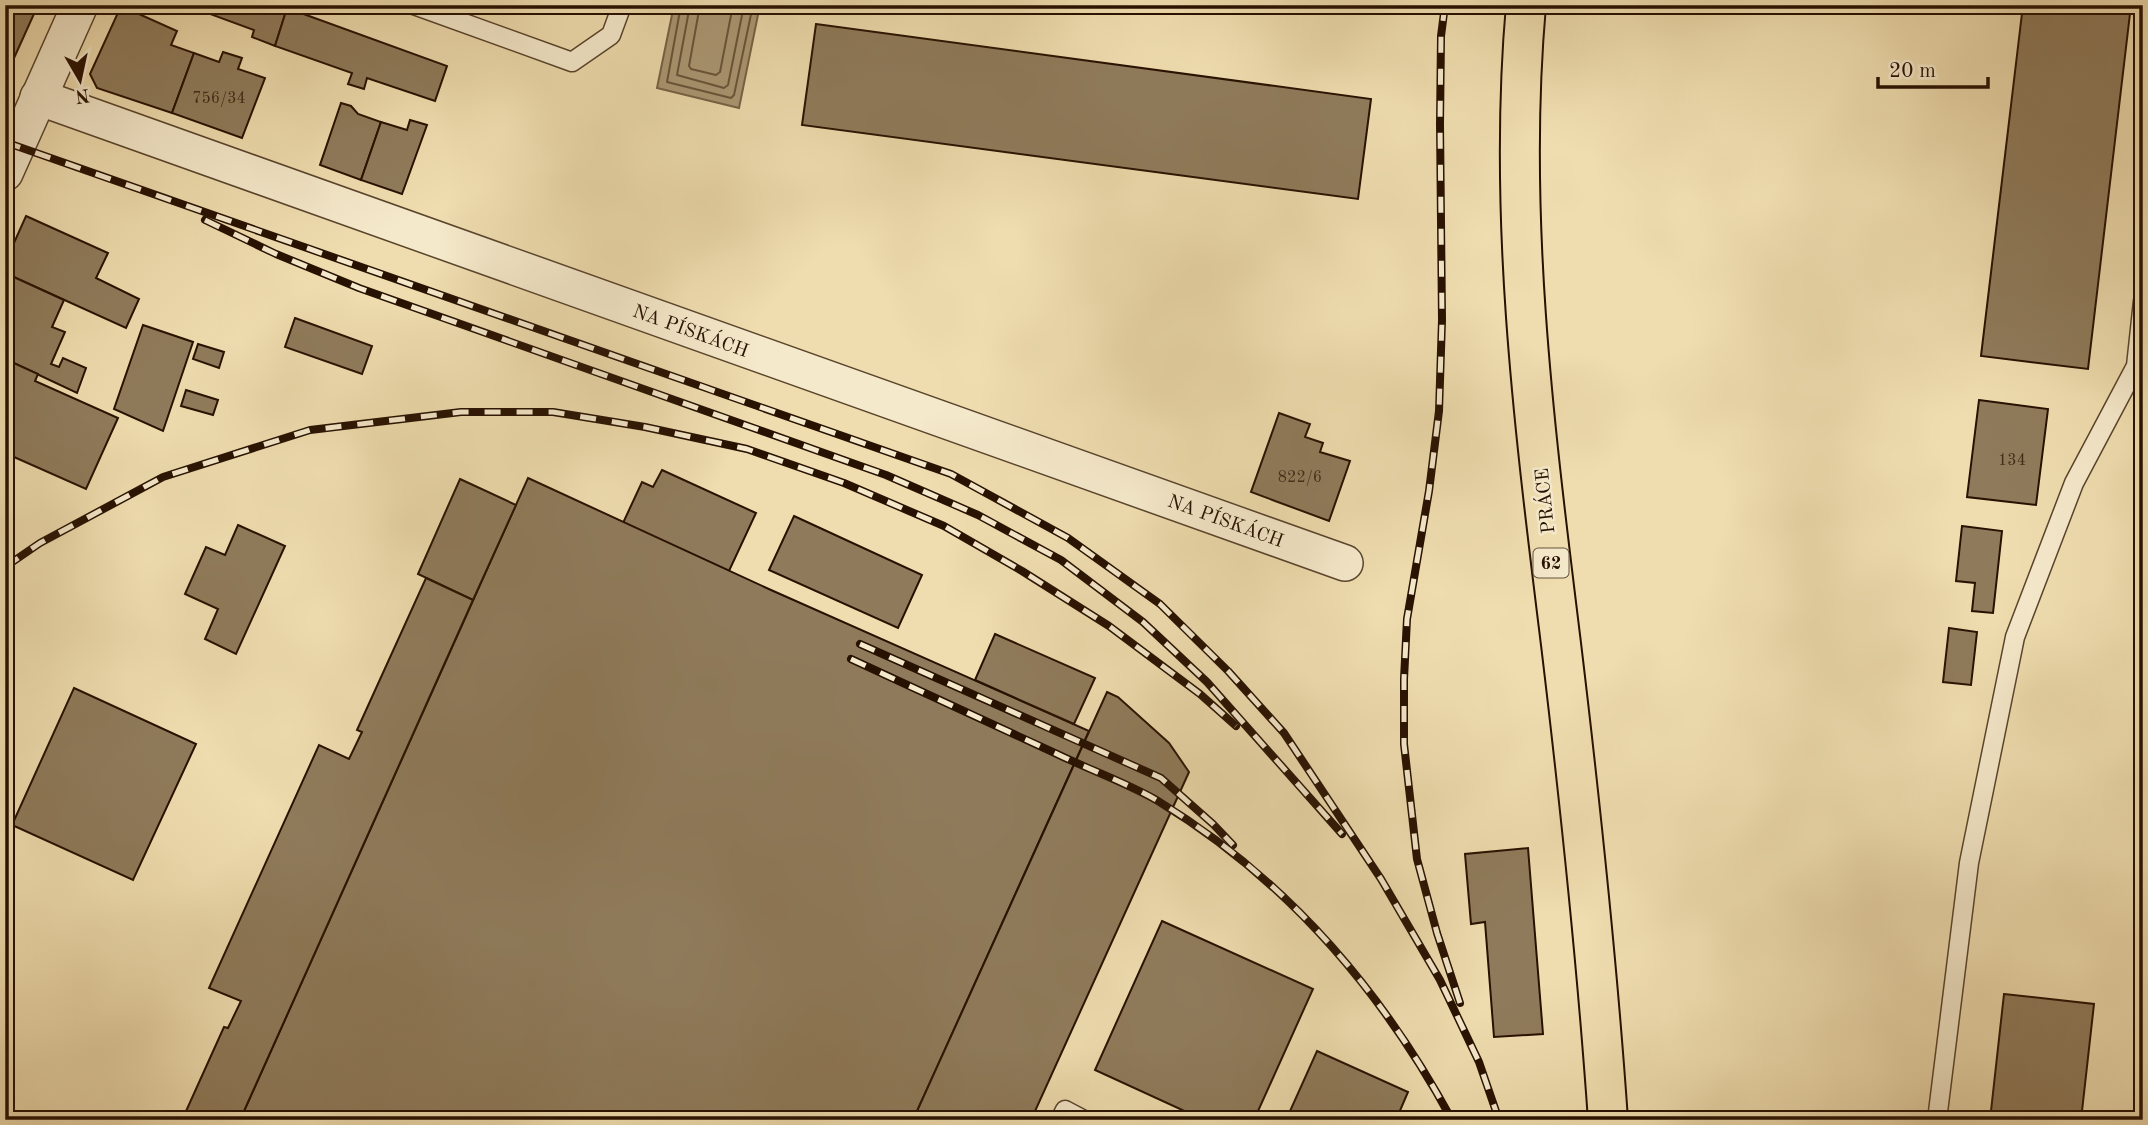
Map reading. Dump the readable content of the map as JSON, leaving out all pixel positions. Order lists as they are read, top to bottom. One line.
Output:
{"streets":{"main road":["PRÁCE","62"],"street":["NA PÍSKÁCH"]},"house_numbers":["756/34","134","822/6"],"scale_bar":"20 m","north":"bottom"}
